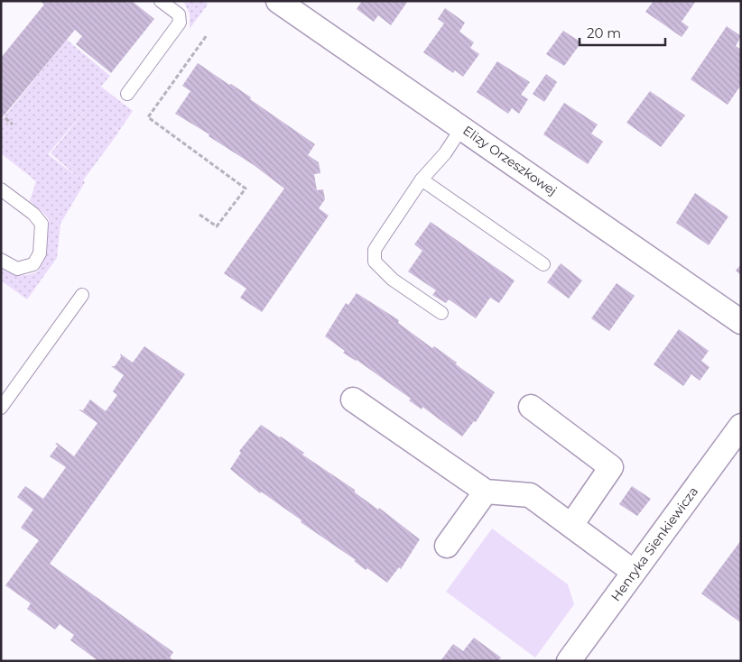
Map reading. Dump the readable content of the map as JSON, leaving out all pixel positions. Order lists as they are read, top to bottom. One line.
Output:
{"streets":{"street":["Elizy Orzeszkowej","Henryka Sienkiewicza"]},"scale_bar":"20 m"}
